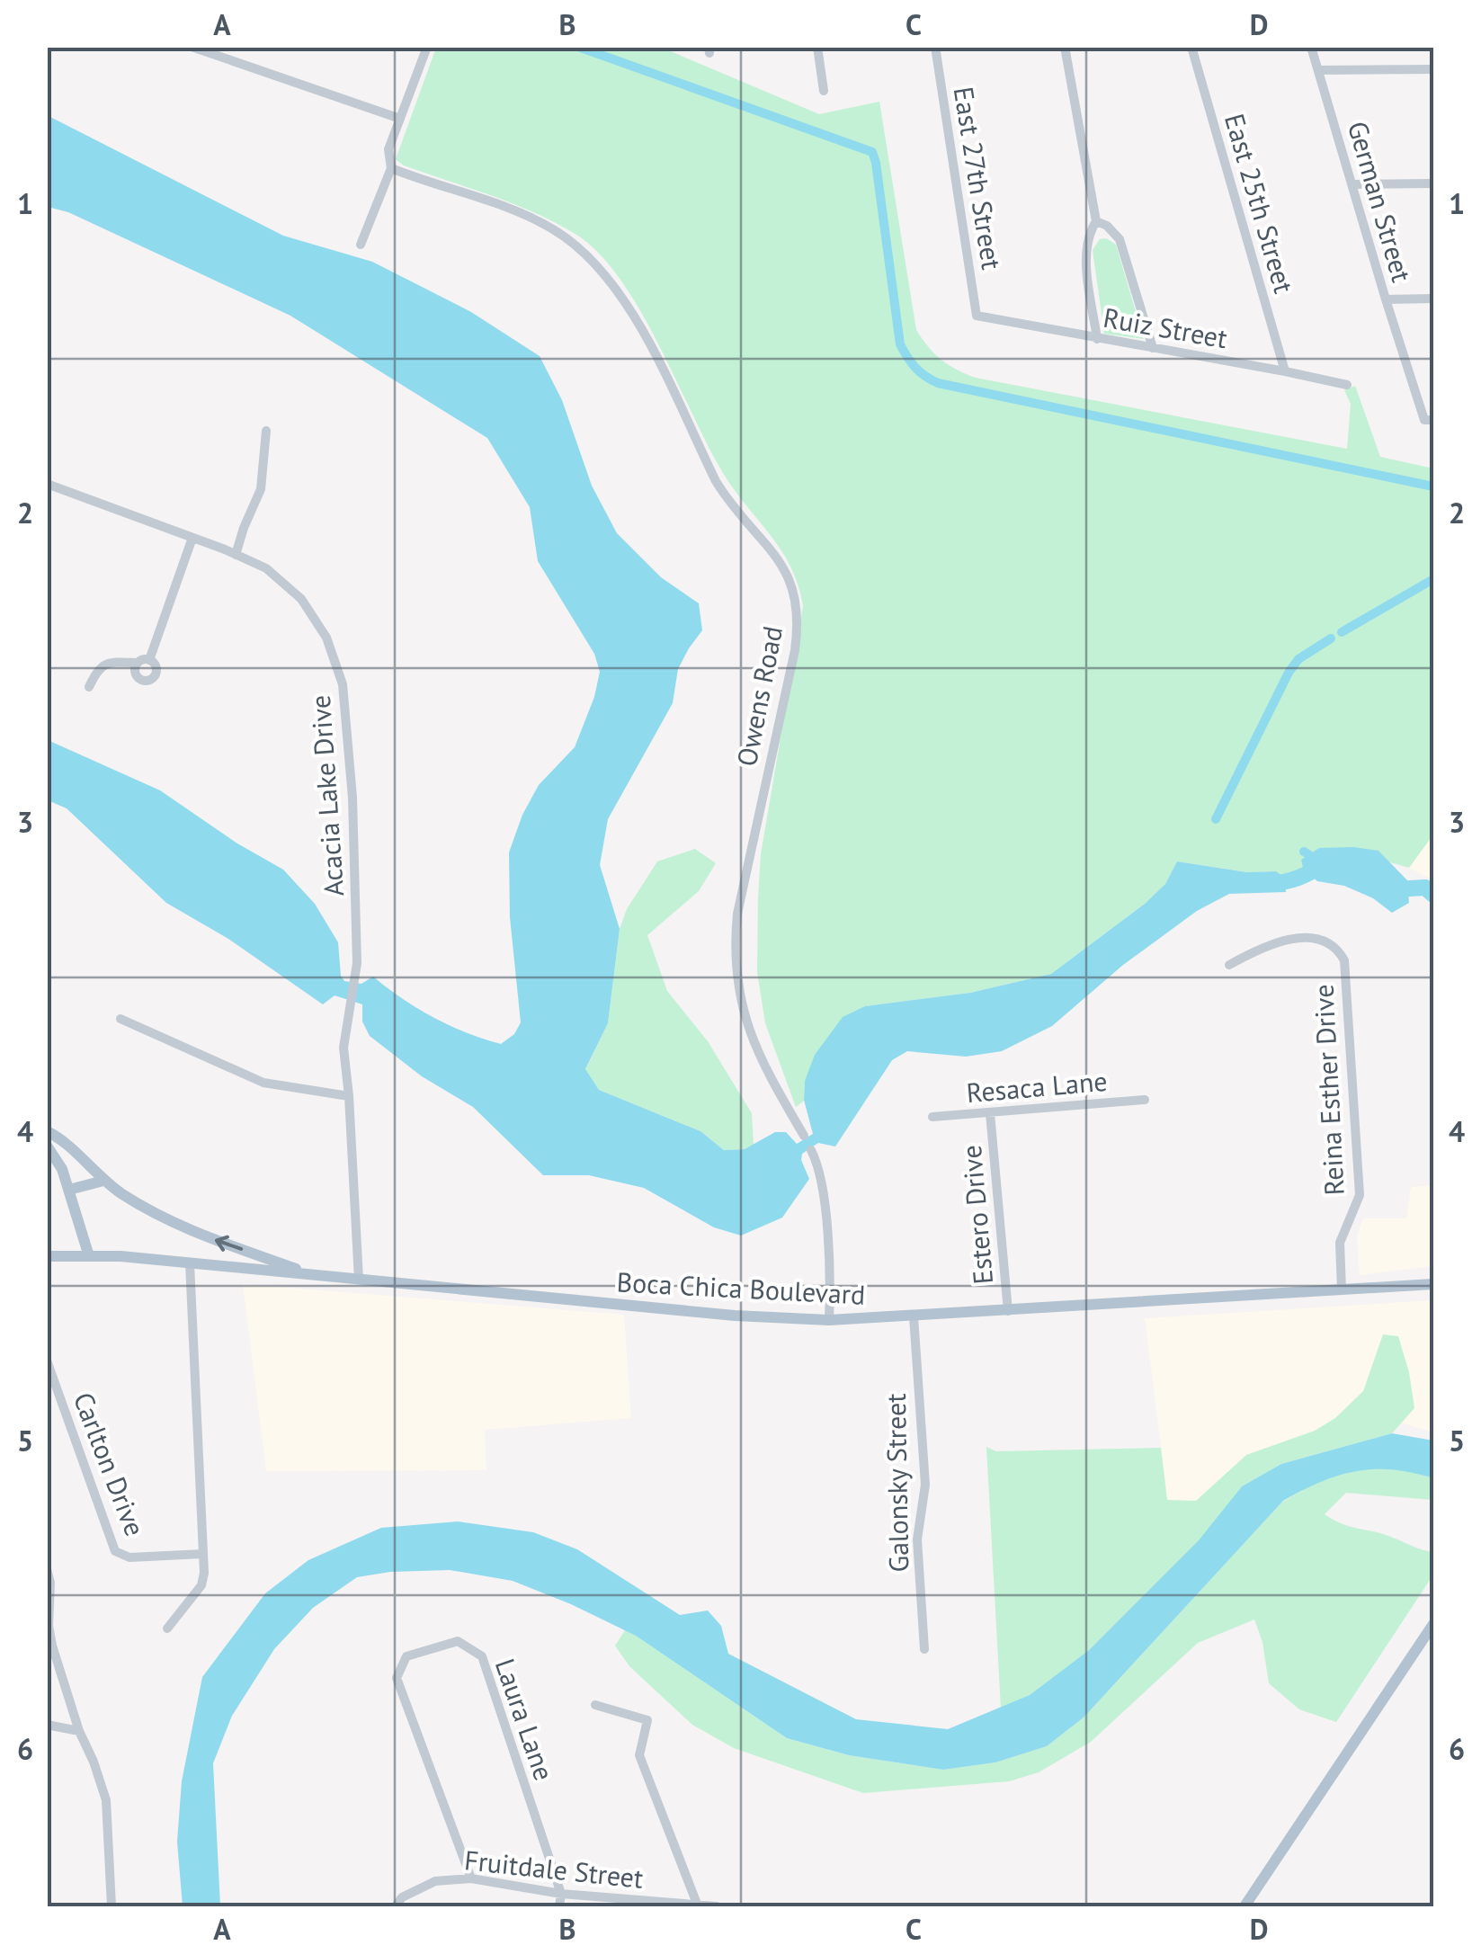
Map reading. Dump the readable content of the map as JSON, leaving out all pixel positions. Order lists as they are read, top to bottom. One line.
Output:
{"streets":{"main road":["Boca Chica Boulevard"],"street":["East 27th Street","German Street","East 25th Street","Ruiz Street","Owens Road","Acacia Lake Drive","Resaca Lane","Reina Esther Drive","Estero Drive","Carlton Drive","Galonsky Street","Laura Lane","Fruitdale Street"]},"crossings":[["East 27th Street","Ruiz Street"],["East 25th Street","Ruiz Street"],["Acacia Lake Drive","Boca Chica Boulevard"],["Resaca Lane","Estero Drive"],["Reina Esther Drive","Boca Chica Boulevard"],["Estero Drive","Boca Chica Boulevard"],["Boca Chica Boulevard","Galonsky Street"],["Laura Lane","Fruitdale Street"]],"grid":{"columns":["A","B","C","D"],"rows":["1","2","3","4","5","6"]}}
